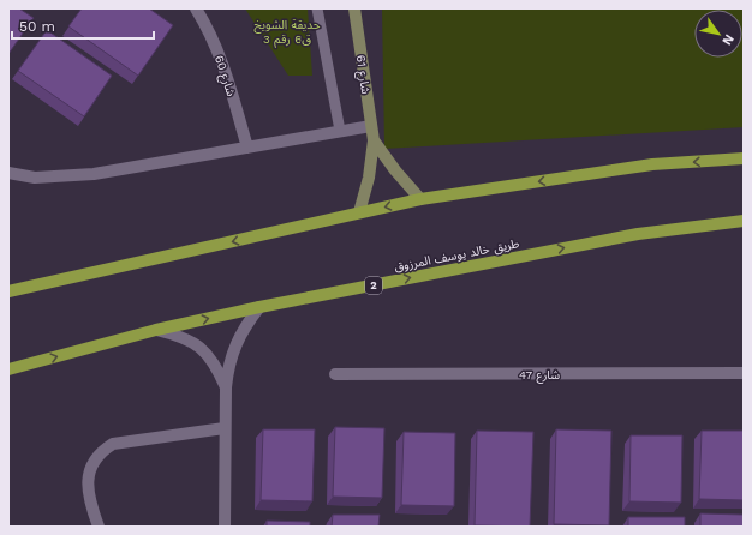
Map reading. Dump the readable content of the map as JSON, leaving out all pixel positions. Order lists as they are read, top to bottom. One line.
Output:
{"streets":{"main road":["طريق خالد يوسف المرزوق","2"],"street":["شارع 61","شارع 60","شارع 47"]},"parks":["حديقة الشويخ ق6 رقم 3"],"scale_bar":"50 m","north":"bottom right"}
